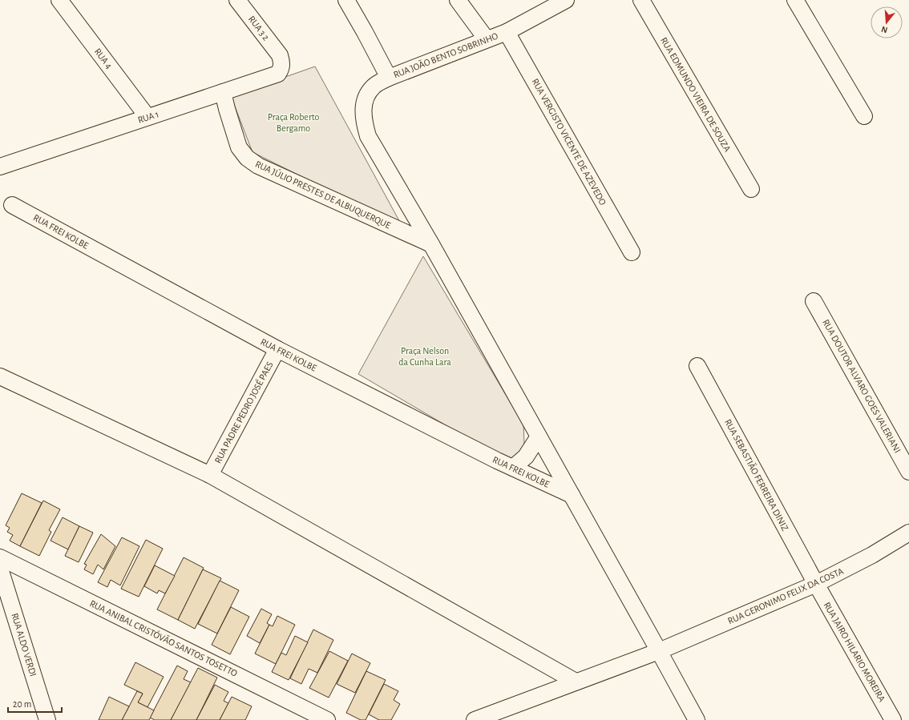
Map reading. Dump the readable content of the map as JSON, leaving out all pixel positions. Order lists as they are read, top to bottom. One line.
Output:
{"streets":{"street":["RUA 3 2","RUA JOÃO BENTO SOBRINHO","RUA 4","RUA EDMUNDO VIEIRA DE SOUZA","RUA 1","RUA VERGISTO VICENTE DE AZEVEDO","RUA JÚLIO PRESTES DE ALBUQUERQUE","RUA FREI KOLBE","RUA DOUTOR ALVARO GOES VALERIANI","RUA PADRE PEDRO JOSÉ PAES","RUA SEBASTIÃO FERREIRA DINIZ","RUA GERONIMO FELIX DA COSTA","RUA ANIBAL CRISTÓVÃO SANTOS TOSETTO","RUA ALDO VERDI","RUA JAIRO HILARIO MOREIRA"]},"crossings":[["RUA 3 2","RUA 1"],["RUA JOÃO BENTO SOBRINHO","RUA VERGISTO VICENTE DE AZEVEDO"],["RUA JOÃO BENTO SOBRINHO","RUA JÚLIO PRESTES DE ALBUQUERQUE"],["RUA JOÃO BENTO SOBRINHO","RUA FREI KOLBE"],["RUA JOÃO BENTO SOBRINHO","RUA GERONIMO FELIX DA COSTA"],["RUA 4","RUA 1"],["RUA 1","RUA JÚLIO PRESTES DE ALBUQUERQUE"],["RUA FREI KOLBE","RUA PADRE PEDRO JOSÉ PAES"],["RUA SEBASTIÃO FERREIRA DINIZ","RUA GERONIMO FELIX DA COSTA"],["RUA SEBASTIÃO FERREIRA DINIZ","RUA JAIRO HILARIO MOREIRA"],["RUA GERONIMO FELIX DA COSTA","RUA JAIRO HILARIO MOREIRA"]],"parks":["Praça Roberto Bergamo","Praça Nelson da Cunha Lara"],"scale_bar":"20 m","north":"bottom"}
